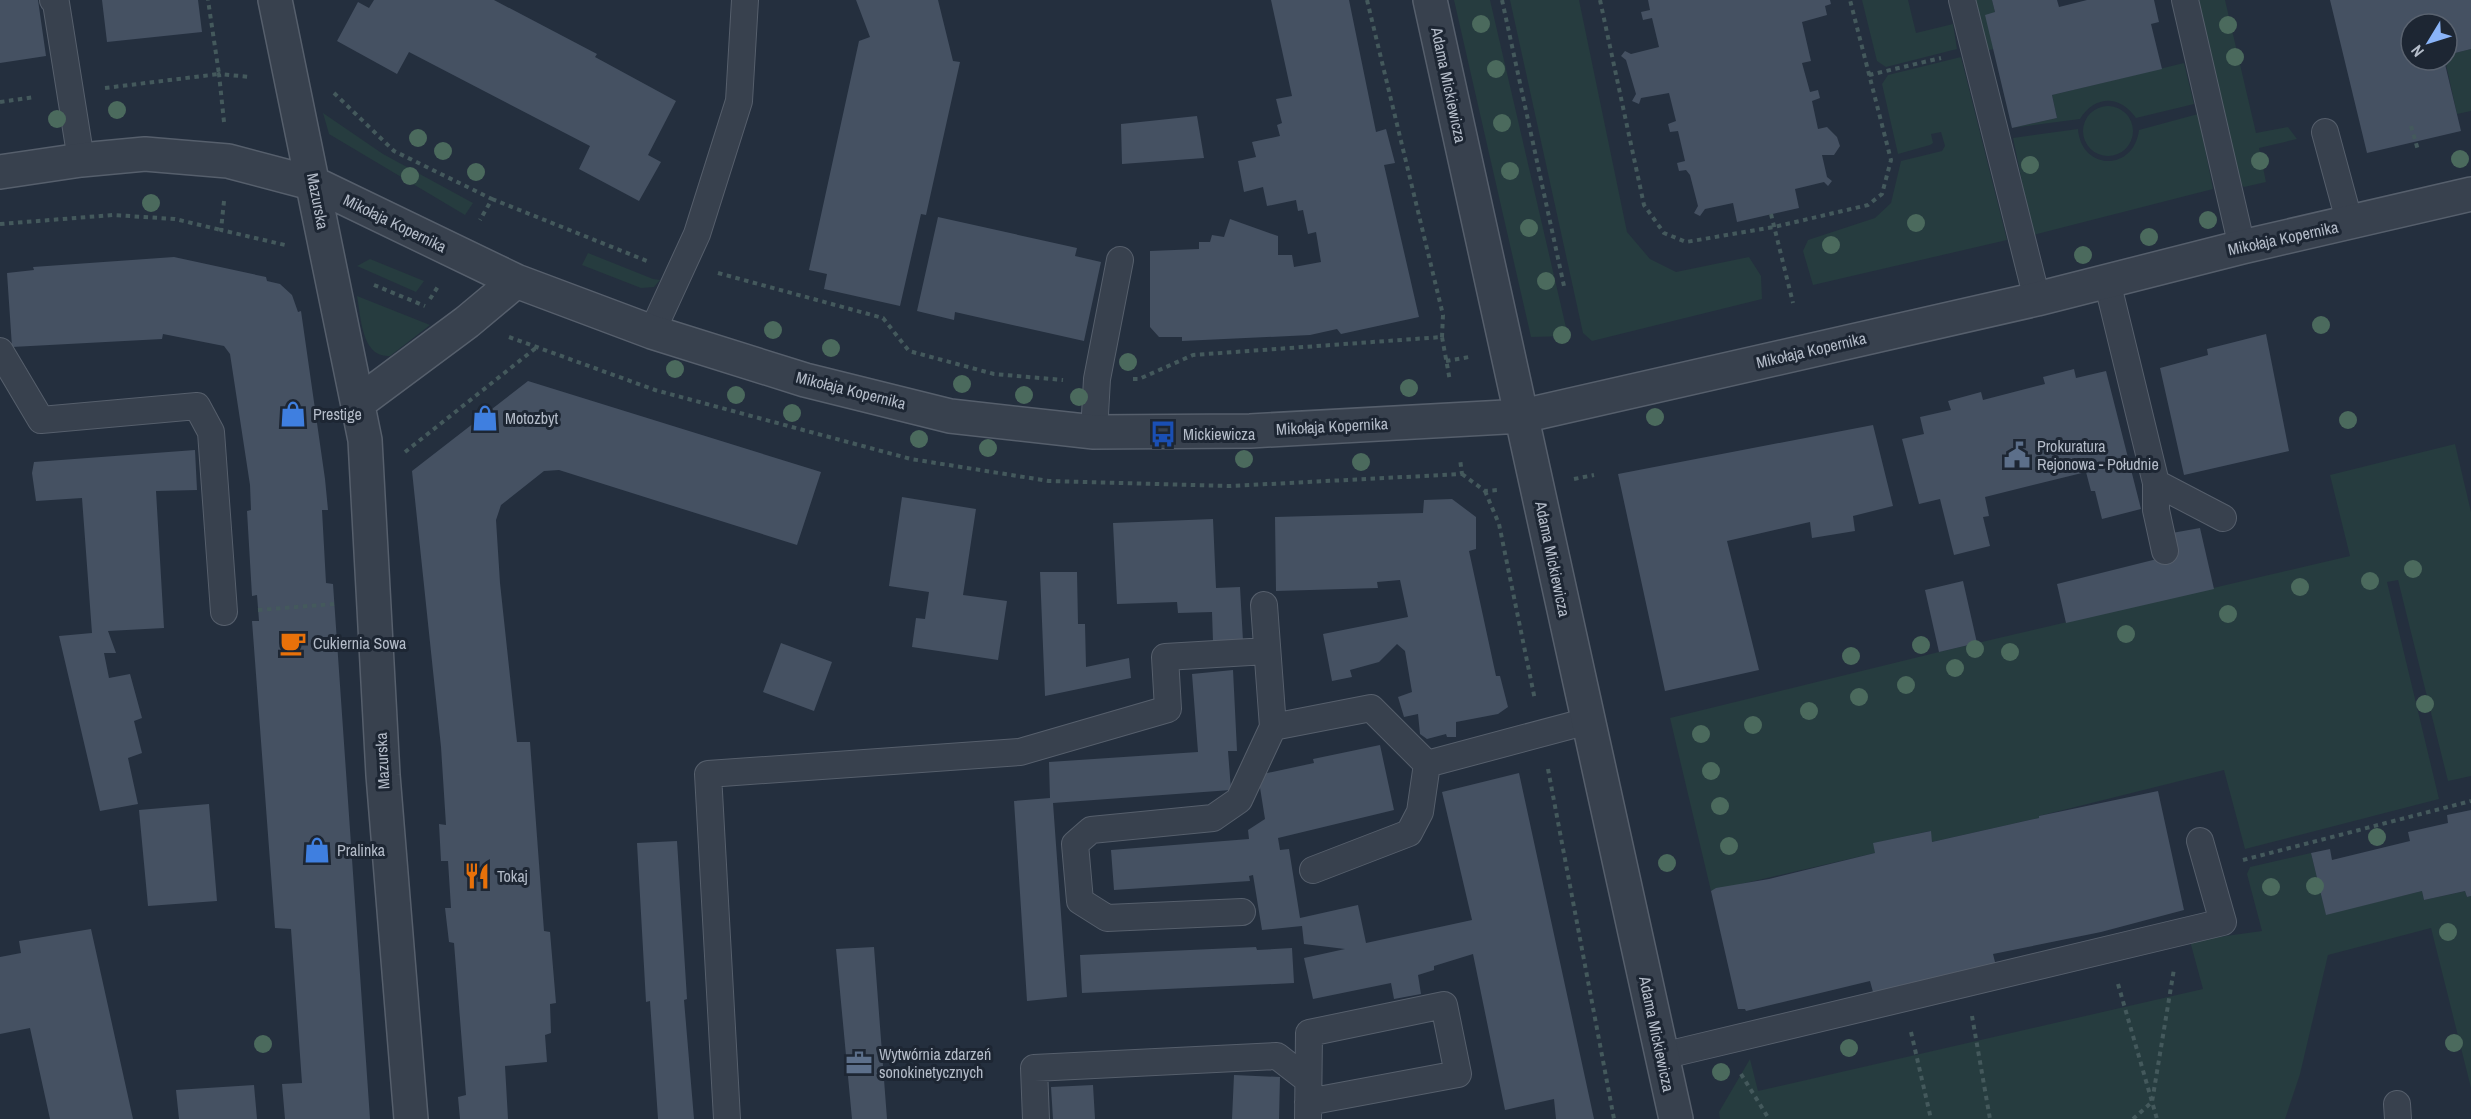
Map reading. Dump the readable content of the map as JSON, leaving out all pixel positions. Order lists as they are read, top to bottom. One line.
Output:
{"streets":{"street":["Adama Mickiewicza","Mazurska","Mikołaja Kopernika"]},"crossings":[["Adama Mickiewicza","Mikołaja Kopernika"],["Mazurska","Mikołaja Kopernika"]],"places":{"shop":["Prestige","Motozbyt","Pralinka"],"bus stop":["Mickiewicza"],"public building":["Prokuratura Rejonowa - Południe"],"cafe":["Cukiernia Sowa"],"restaurant":["Tokaj"],"office":["Wytwórnia zdarzeń sonokinetycznych"]},"north":"bottom left"}
